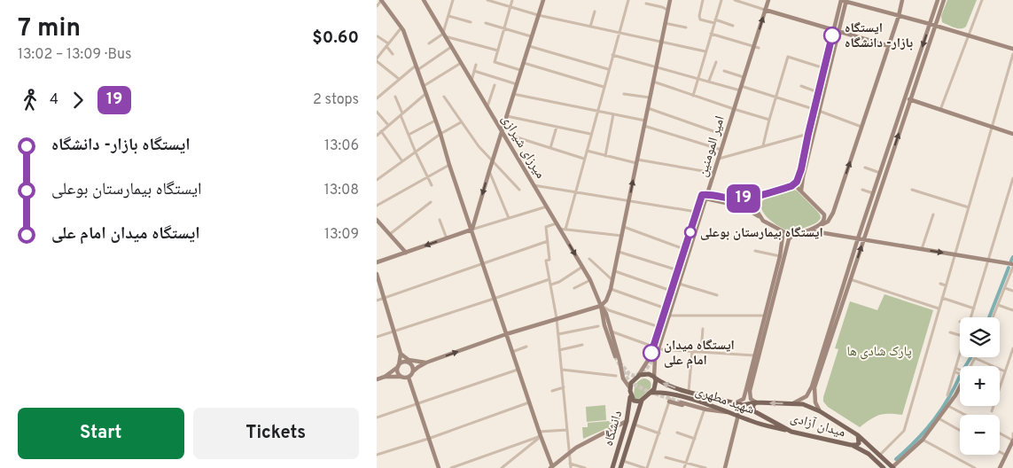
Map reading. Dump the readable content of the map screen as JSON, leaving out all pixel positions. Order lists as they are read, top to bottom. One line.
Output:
{"streets":{"main road":["میرزای شیرازی","امیر المومنین","شهید مطهری","میدان آزادی","دانشگاه"]},"crossings":[["امیر المومنین","شهید مطهری"],["امیر المومنین","دانشگاه"],["شهید مطهری","میدان آزادی"],["شهید مطهری","دانشگاه"]],"parks":["پارک شادی ها"],"places":["ایستگاه بازار- دانشگاه","ایستگاه بیمارستان بوعلی","ایستگاه میدان امام علی"],"lines":["bus line 19"],"page":{"heading":["7 min","13:02 – 13:09 · Bus","$0.60"],"on_map":"19","legs":["4","19","2 stops"],"list":[{"name":"ایستگاه بازار- دانشگاه","value":"13:06"},{"name":"ایستگاه بیمارستان بوعلی","value":"13:08"},{"name":"ایستگاه میدان امام علی","value":"13:09"}],"map_buttons":["+","−"],"buttons":["Start","Tickets"]}}
